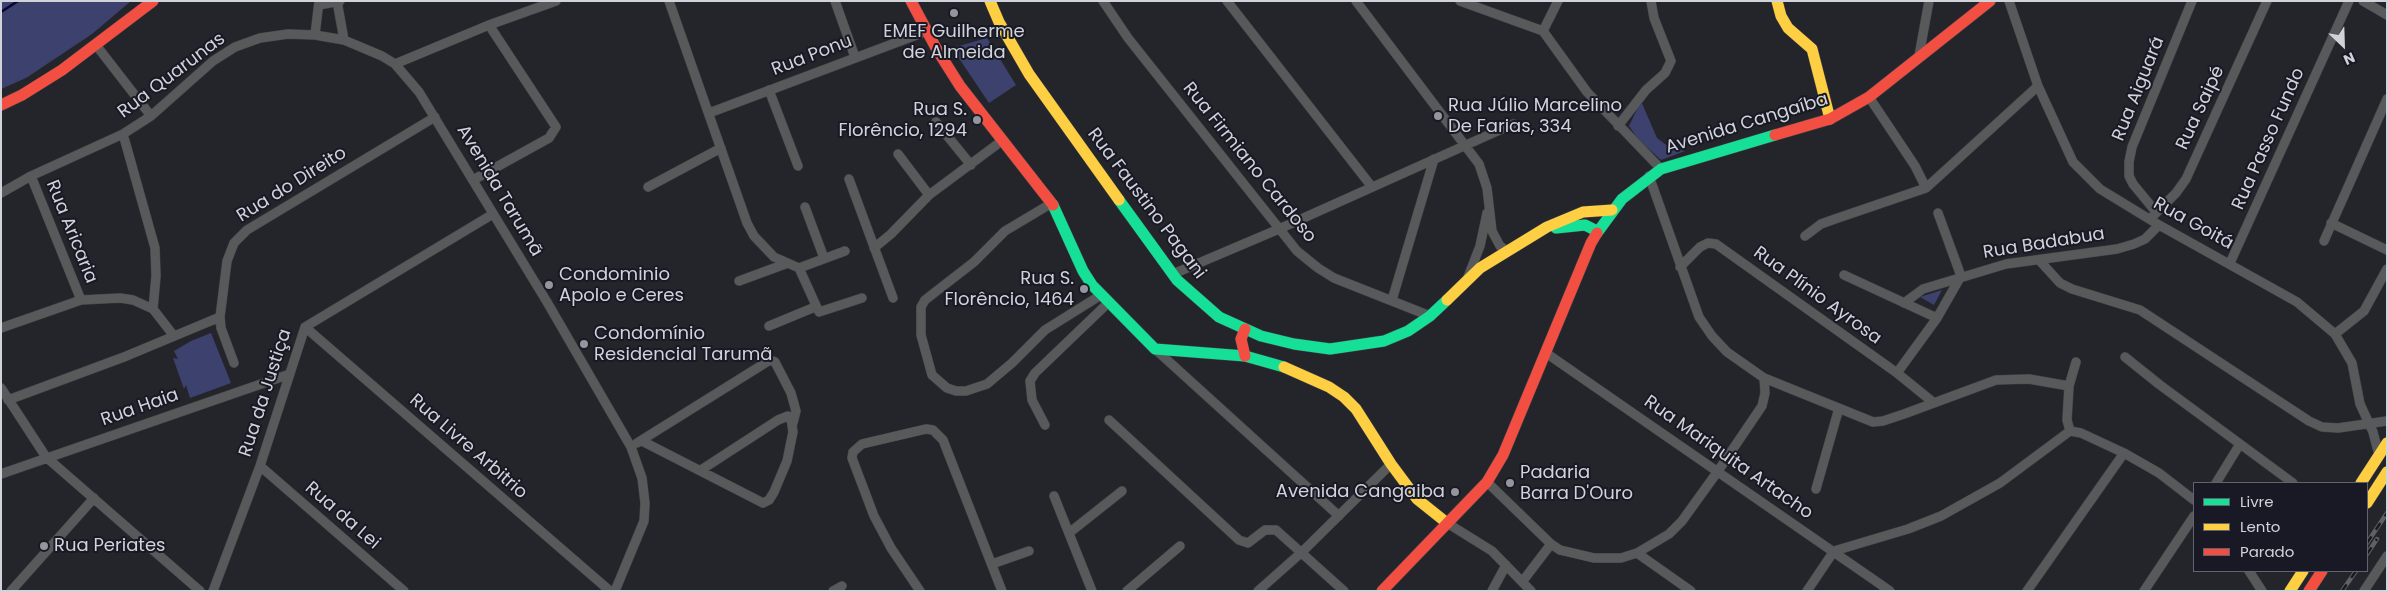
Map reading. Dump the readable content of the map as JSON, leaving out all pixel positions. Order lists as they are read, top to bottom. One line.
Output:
{"streets":{"street":["Rua Ponu","Rua Quarunas","Rua Aiguará","Rua Saipé","Avenida Cangaíba","Rua Passo Fundo","Rua Firmiano Cardoso","Rua do Direito","Avenida Tarumã","Rua Faustino Pagani","Rua Goitá","Rua Aricaria","Rua Badabua","Rua Plínio Ayrosa","Rua da Justiça","Rua Haia","Rua Livre Arbitrio","Rua Mariquita Artacho","Rua da Lei"]},"crossings":[["Rua Quarunas","Avenida Tarumã"],["Rua Quarunas","Rua Aricaria"],["Rua Aiguará","Rua Saipé"],["Rua Aiguará","Rua Goitá"],["Rua Saipé","Rua Goitá"],["Avenida Cangaíba","Rua Faustino Pagani"],["Avenida Cangaíba","Rua Mariquita Artacho"],["Rua Passo Fundo","Rua Goitá"],["Rua Firmiano Cardoso","Rua Faustino Pagani"],["Rua do Direito","Avenida Tarumã"],["Avenida Tarumã","Rua da Justiça"],["Rua Goitá","Rua Badabua"],["Rua da Justiça","Rua Haia"],["Rua da Justiça","Rua Livre Arbitrio"],["Rua da Justiça","Rua da Lei"]],"places":["EMEF Guilherme de Almeida","Rua Júlio Marcelino De Farias, 334","Rua S. Florêncio, 1294","Condominio Apolo e Ceres","Rua S. Florêncio, 1464","Condomínio Residencial Tarumã","Padaria Barra D'Ouro","Avenida Cangaiba","Rua Periates"],"legend":["Livre","Lento","Parado"],"north":"bottom right"}
